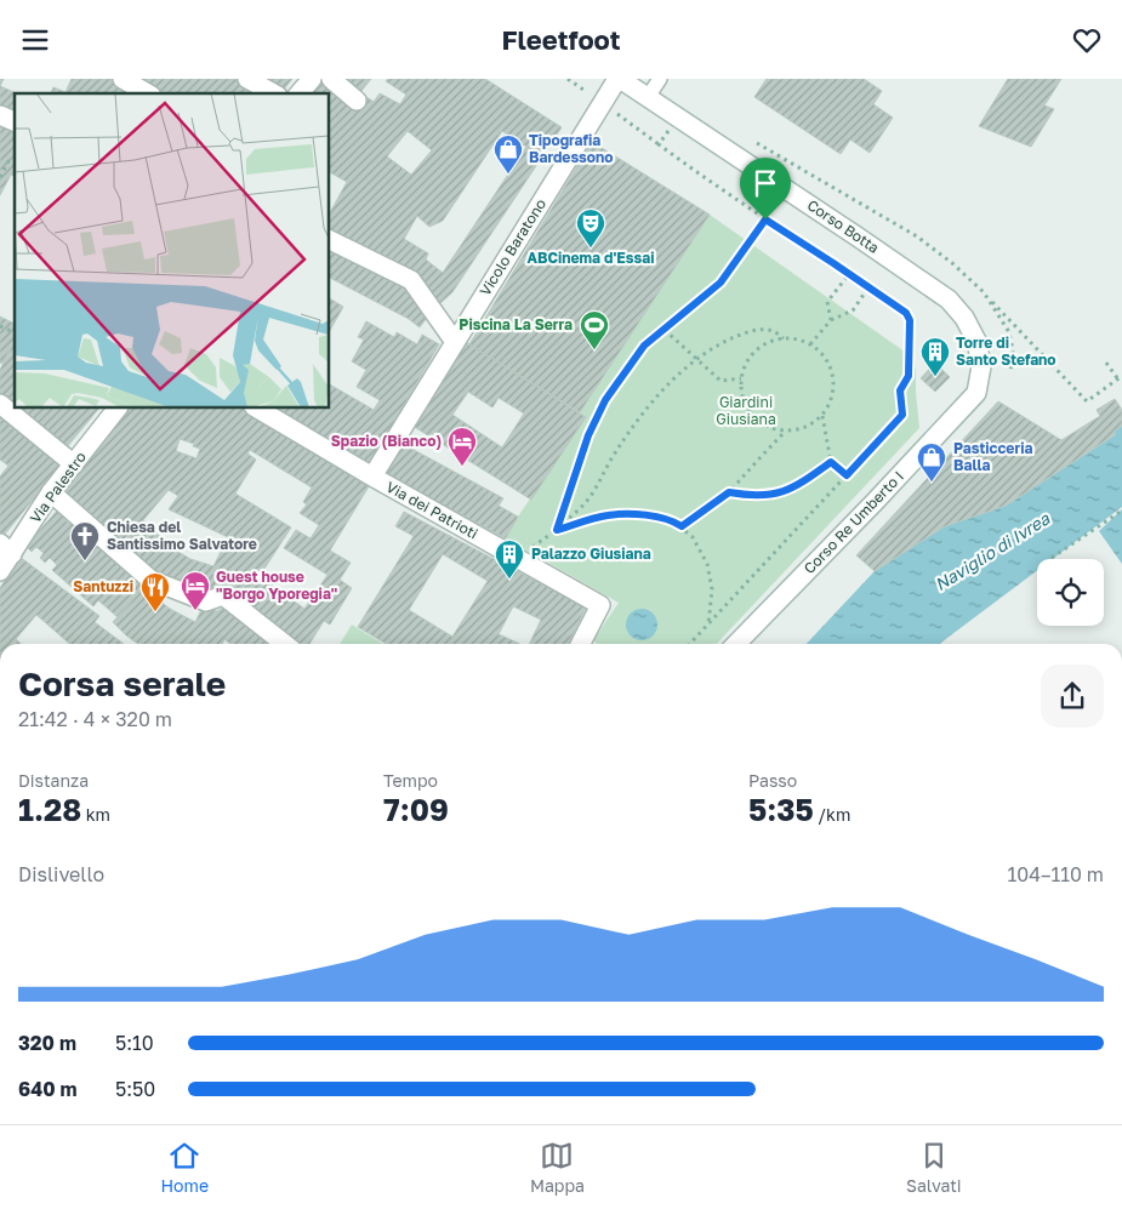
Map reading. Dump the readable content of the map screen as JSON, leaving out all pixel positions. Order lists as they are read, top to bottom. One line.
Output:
{"streets":{"street":["Corso Botta","Vicolo Baratono","Via Palestro","Via dei Patrioti","Corso Re Umberto I"]},"crossings":[["Corso Botta","Vicolo Baratono"],["Corso Botta","Corso Re Umberto I"],["Vicolo Baratono","Via dei Patrioti"]],"water":["Naviglio di Ivrea"],"parks":["Giardini Giusiana"],"places":{"shop":["Tipografia Bardessono","Pasticceria Balla"],"theatre":["ABCinema d'Essai"],"sports":["Piscina La Serra"],"building":["Torre di Santo Stefano","Palazzo Giusiana"],"hotel":["Spazio (Bianco)","Guest house \"Borgo Yporegia\""],"church":["Chiesa del Santissimo Salvatore"],"restaurant":["Santuzzi"]},"page":{"header":"Fleetfoot","heading":["Corsa serale","21:42 · 4 × 320 m"],"stats":[["Distanza","1.28 km"],["Tempo","7:09"],["Passo","5:35 /km"]],"chart":["Dislivello","104–110 m"],"list":[{"name":"320 m","note":"5:10"},{"name":"640 m","note":"5:50"}],"tabs":["Home","Mappa","Salvati"]}}
